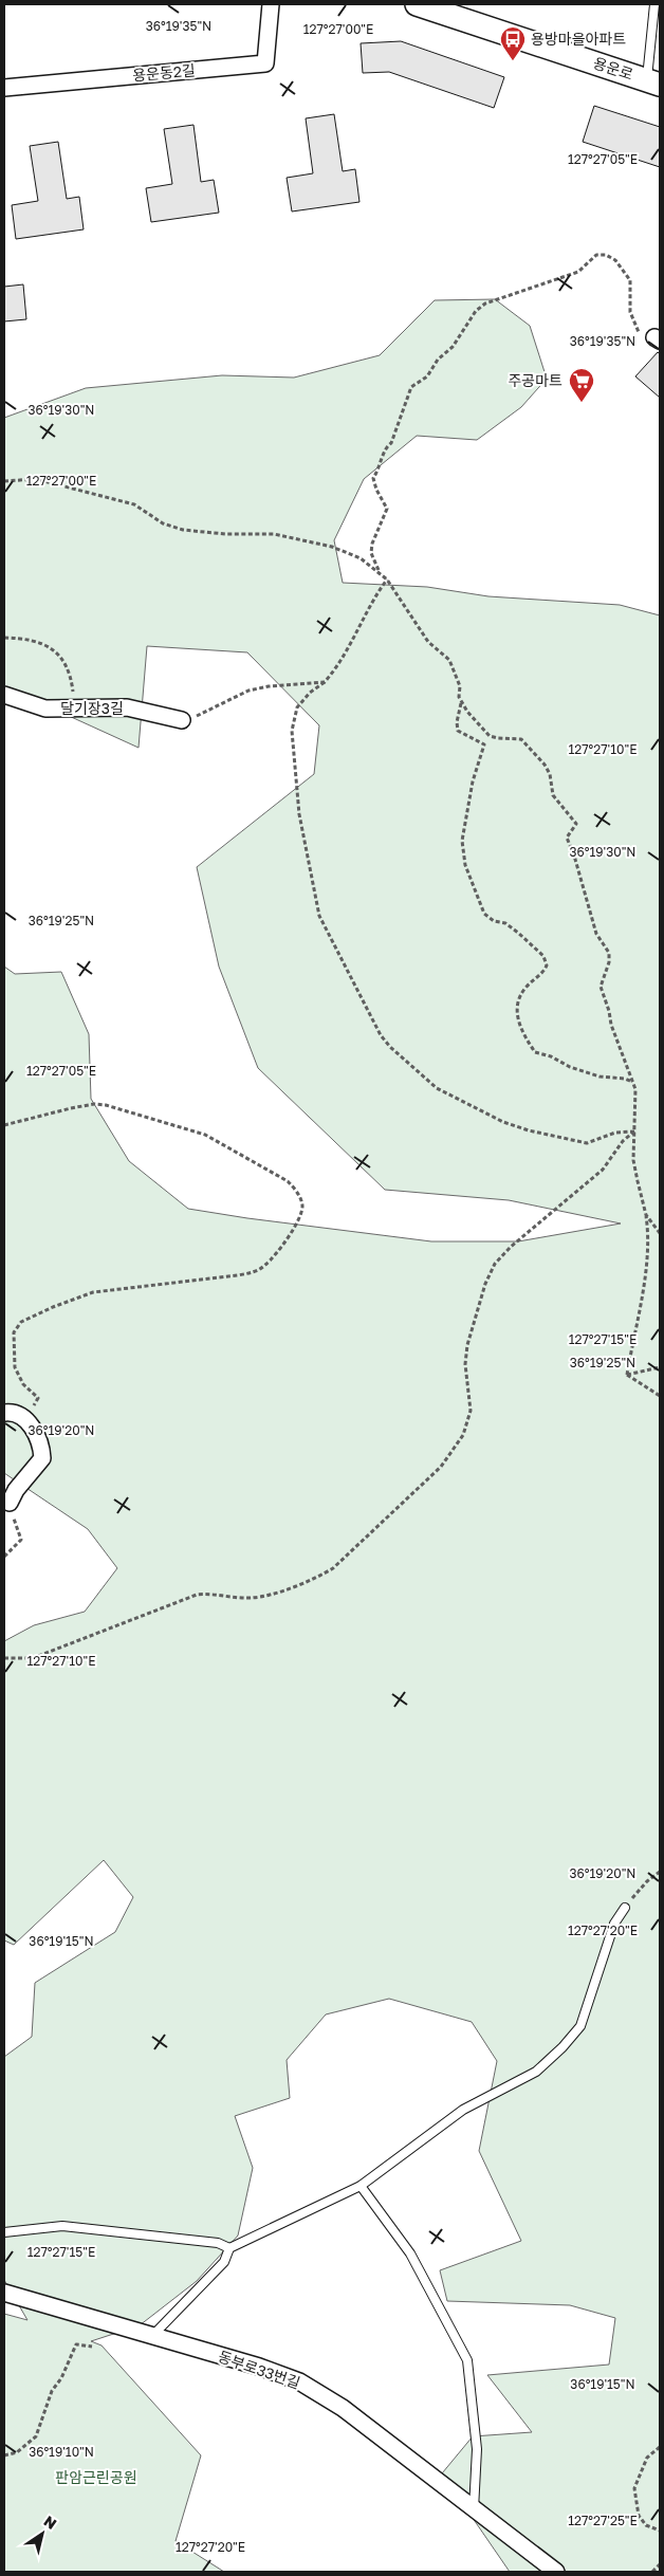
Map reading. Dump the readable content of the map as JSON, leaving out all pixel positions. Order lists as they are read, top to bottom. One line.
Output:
{"streets":{"main road":["용운로"],"street":["용운동2길","달기장3길","동부로33번길"]},"parks":["판암근린공원"],"places":{"bus stop":["용방마을아파트"],"supermarket":["주공마트"]},"north":"top right","coordinates":["36°19'35\"N","127°27'00\"E","127°27'05\"E","36°19'30\"N","127°27'10\"E","36°19'25\"N","127°27'15\"E","36°19'20\"N","127°27'20\"E","36°19'15\"N","36°19'10\"N","127°27'25\"E"]}
